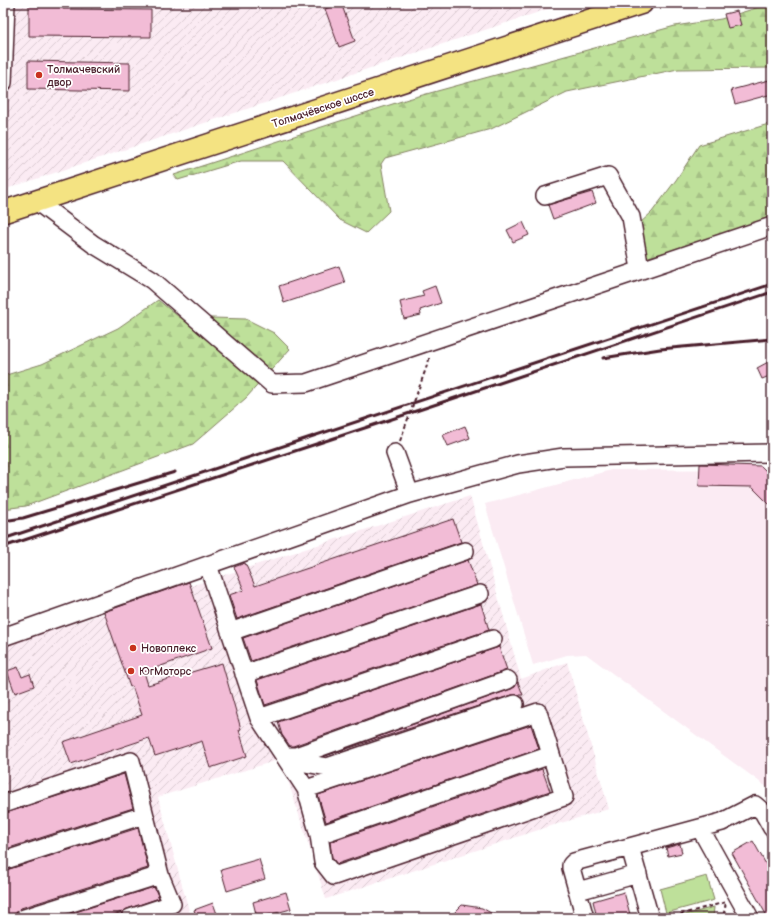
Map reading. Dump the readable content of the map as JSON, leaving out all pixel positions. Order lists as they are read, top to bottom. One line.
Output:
{"streets":{"main road":["Толмачёвское шоссе"]},"places":["Толмачевский двор","Новоплекс","ЮгМоторс"]}
